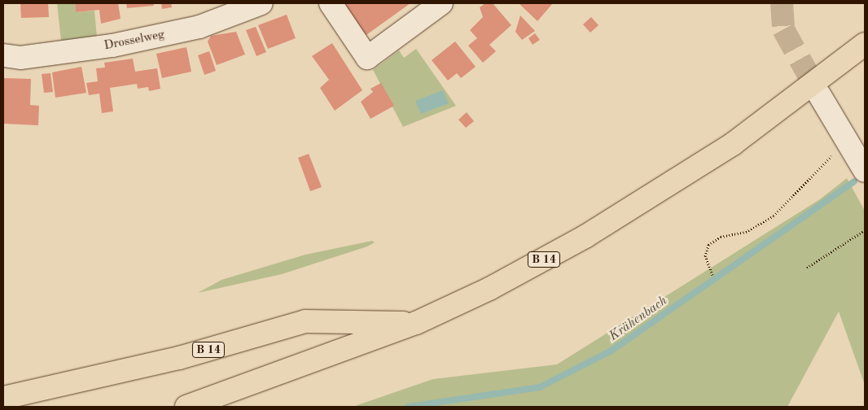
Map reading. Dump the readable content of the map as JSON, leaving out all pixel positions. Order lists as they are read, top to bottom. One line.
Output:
{"streets":{"main road":["B 14"],"street":["Drosselweg"]},"water":["Krähenbach"]}
